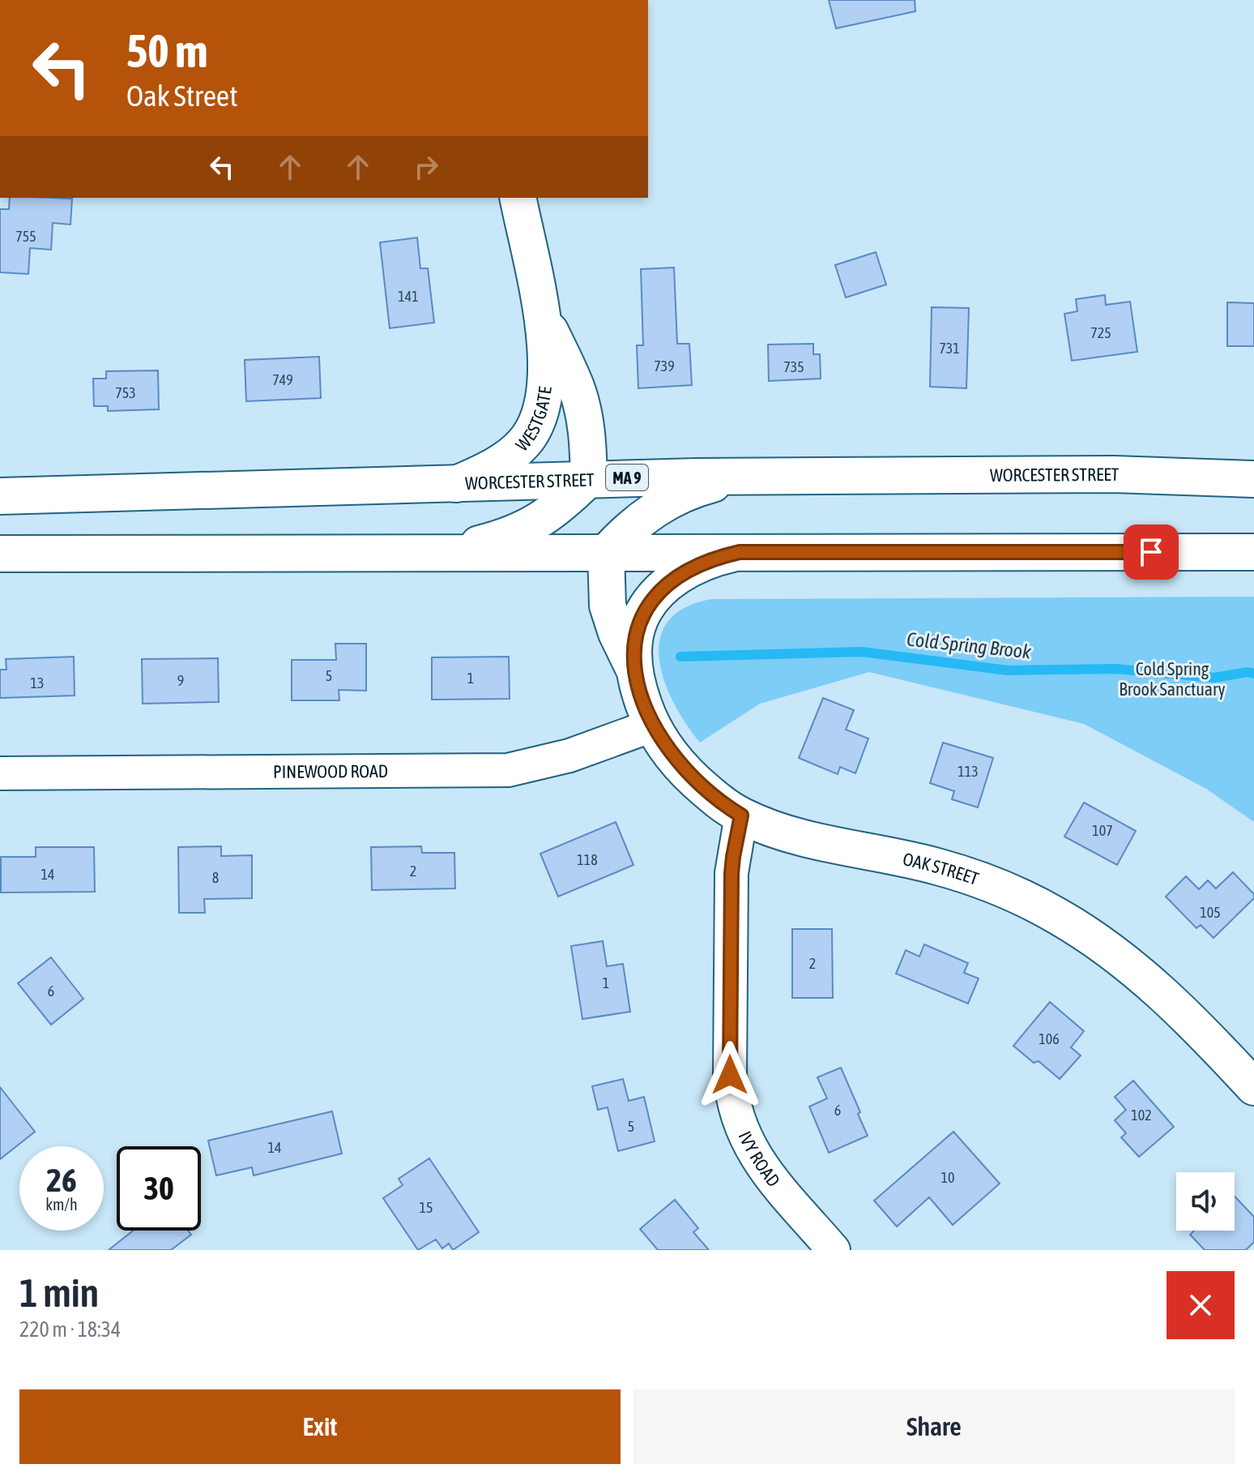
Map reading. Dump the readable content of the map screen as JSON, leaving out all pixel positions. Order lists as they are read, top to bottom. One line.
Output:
{"streets":{"main road":["WESTGATE","WORCESTER STREET","MA 9","OAK STREET"],"street":["PINEWOOD ROAD","IVY ROAD"]},"crossings":[["WESTGATE","WORCESTER STREET"],["PINEWOOD ROAD","OAK STREET"],["OAK STREET","IVY ROAD"]],"water":["Cold Spring Brook"],"parks":["Cold Spring Brook Sanctuary"],"house_numbers":["755","141","725","731","739","735","749","753","5","1","9","13","113","107","118","2","14","8","105","2","1","6","106","6","102","5","14","10","15"],"page":{"turn":["50 m","Oak Street"],"speed":"26 km/h","limit":"30","heading":["1 min","220 m · 18:34"],"buttons":["Exit","Share"]}}
